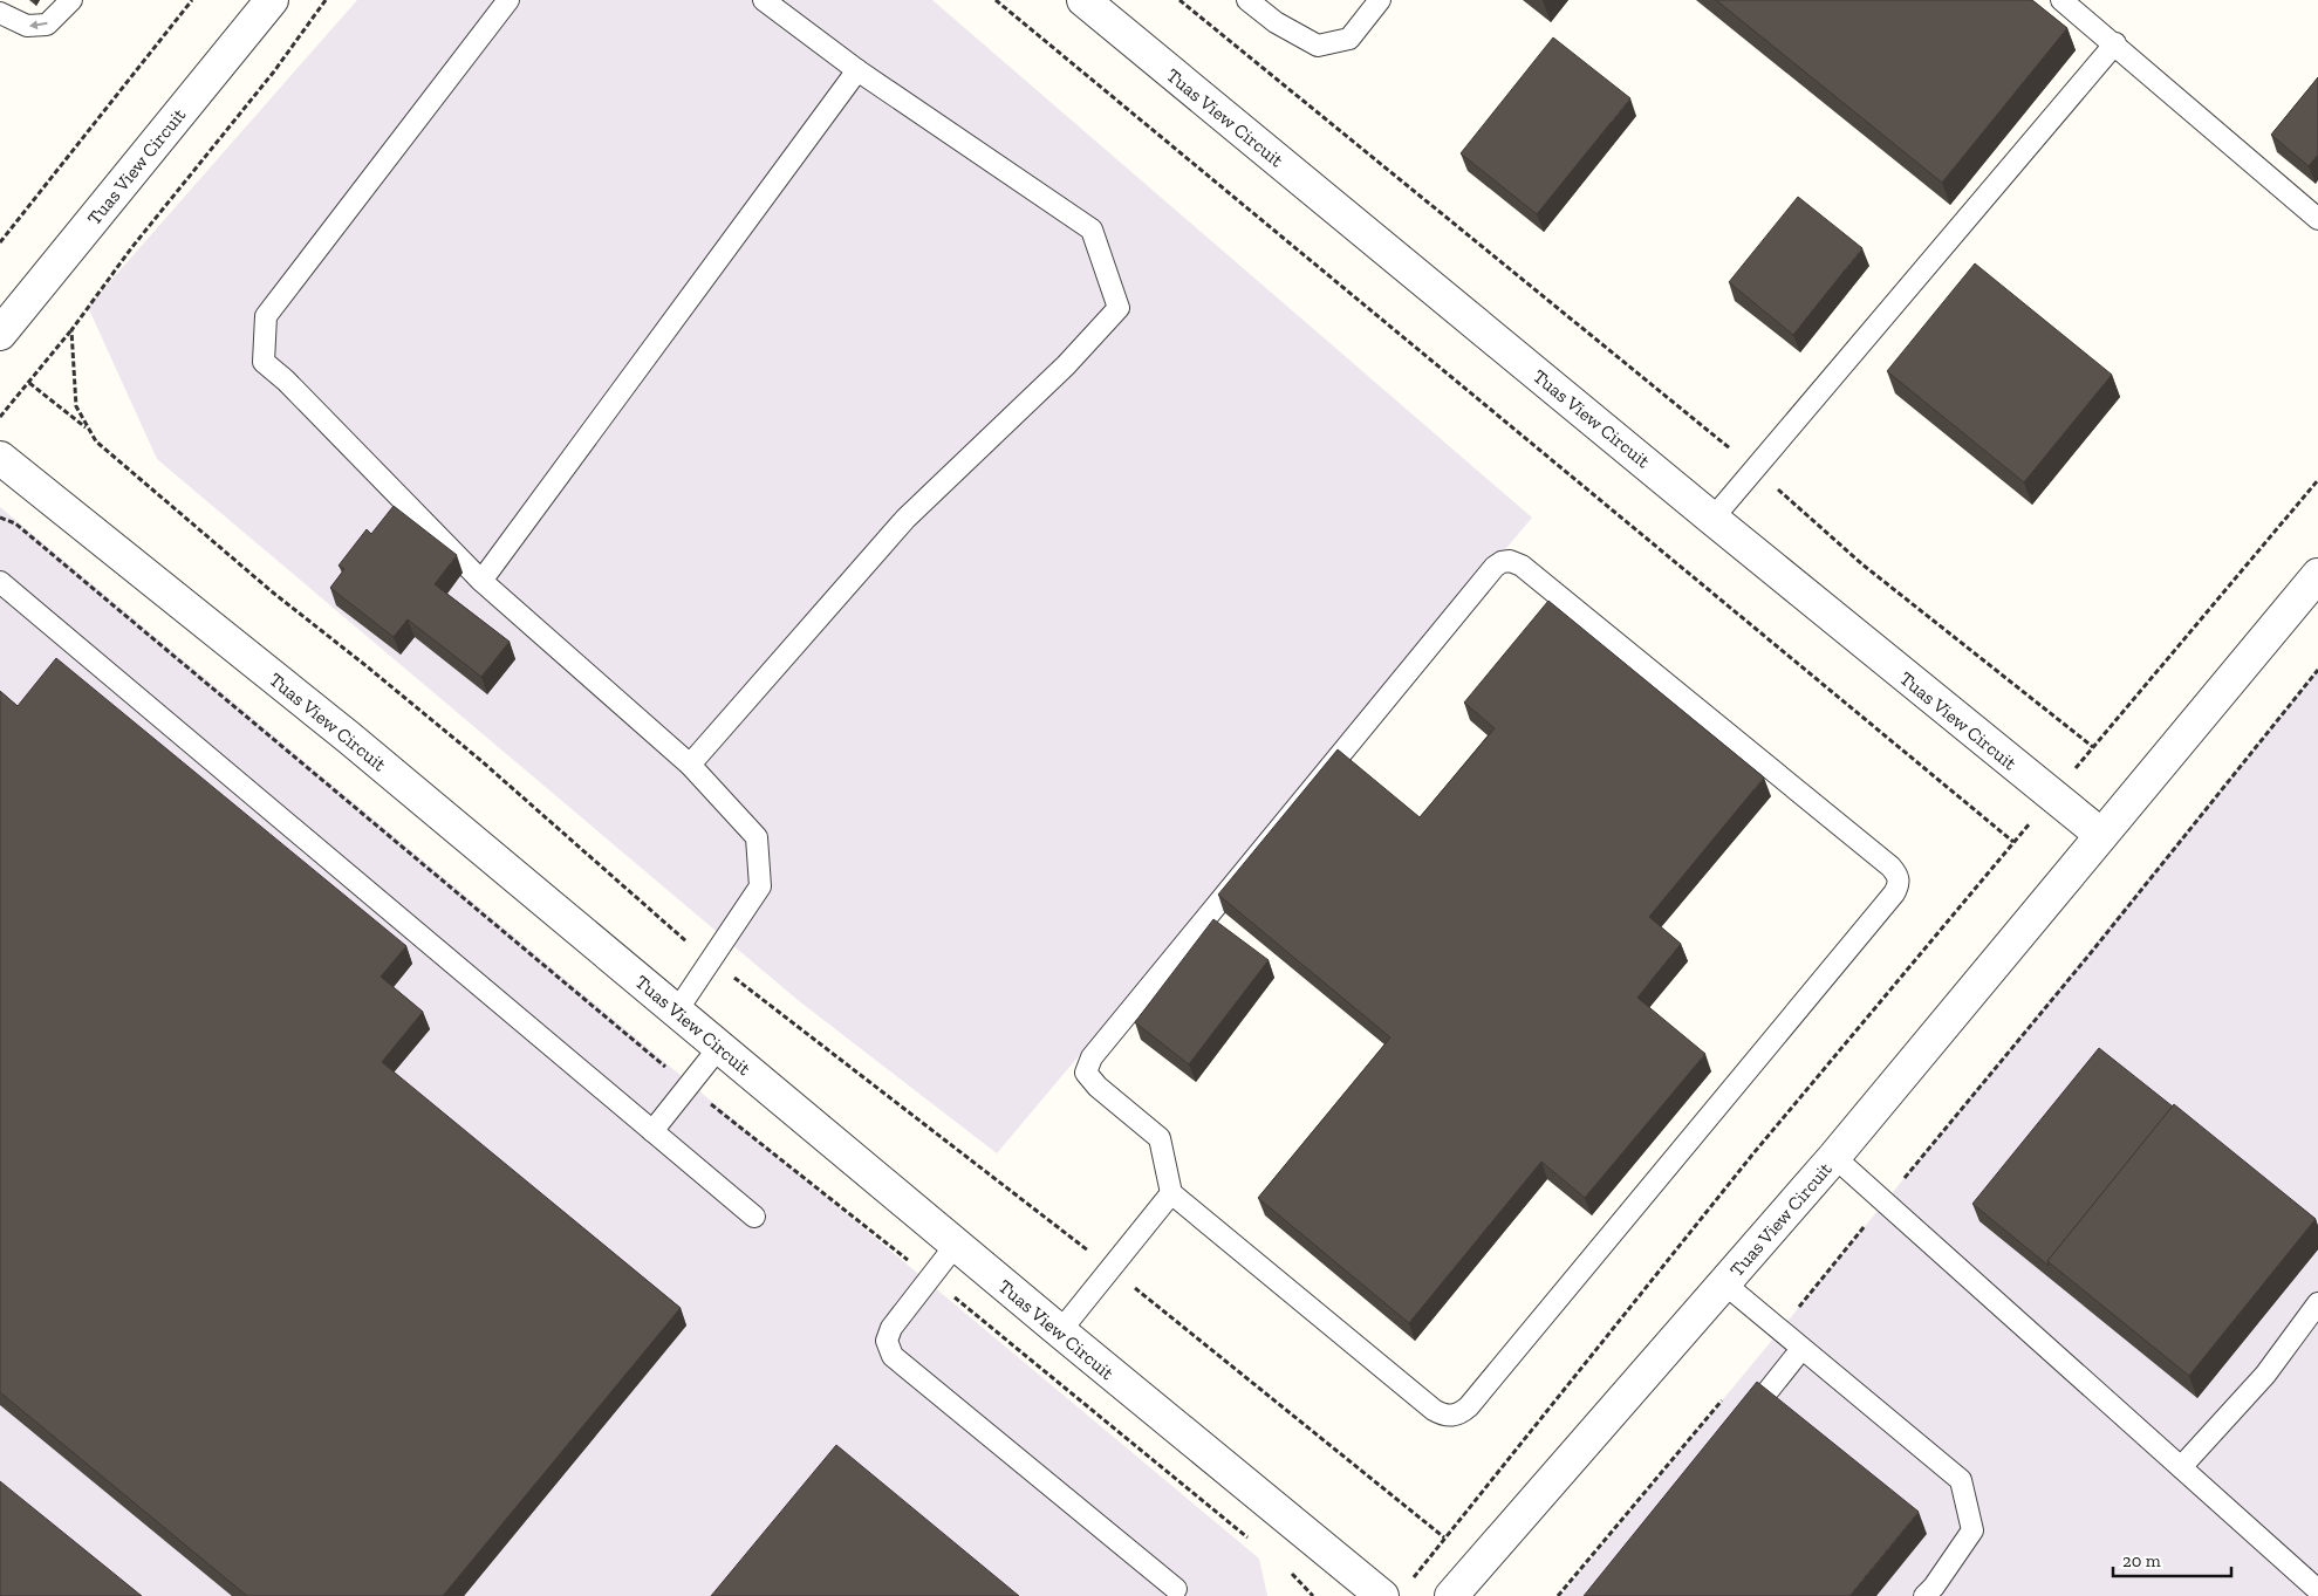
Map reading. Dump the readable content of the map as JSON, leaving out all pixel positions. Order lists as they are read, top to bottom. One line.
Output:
{"streets":{"street":["Tuas View Circuit"]},"scale_bar":"20 m"}
